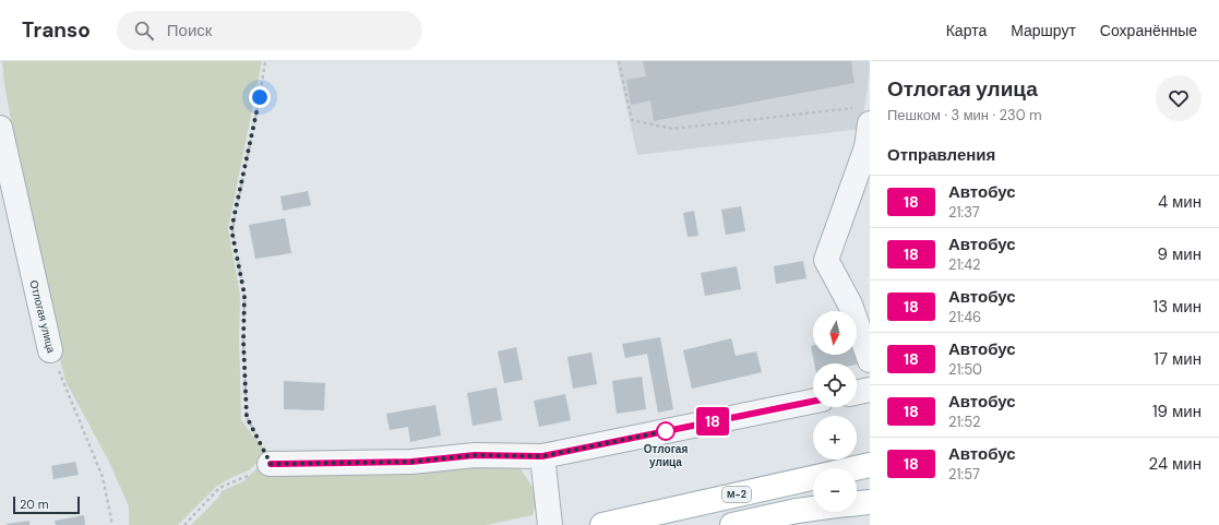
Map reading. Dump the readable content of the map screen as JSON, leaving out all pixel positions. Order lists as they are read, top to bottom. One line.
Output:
{"streets":{"main road":["М-2"],"lane":["Отлогая улица"]},"places":["Отлогая улица"],"lines":["bus line 18"],"scale_bar":"20 m","north":"bottom","page":{"header":"Transo","search":"Поиск","nav":["Карта","Маршрут","Сохранённые"],"on_map":"18","heading":[["Отлогая улица","Пешком · 3 мин · 230 m"],"Отправления"],"list":[{"mark":"18","name":"Автобус","note":"21:37","value":"4 мин"},{"mark":"18","name":"Автобус","note":"21:42","value":"9 мин"},{"mark":"18","name":"Автобус","note":"21:46","value":"13 мин"},{"mark":"18","name":"Автобус","note":"21:50","value":"17 мин"},{"mark":"18","name":"Автобус","note":"21:52","value":"19 мин"},{"mark":"18","name":"Автобус","note":"21:57","value":"24 мин"}],"map_buttons":["+","−"],"scale":"20 m"}}
